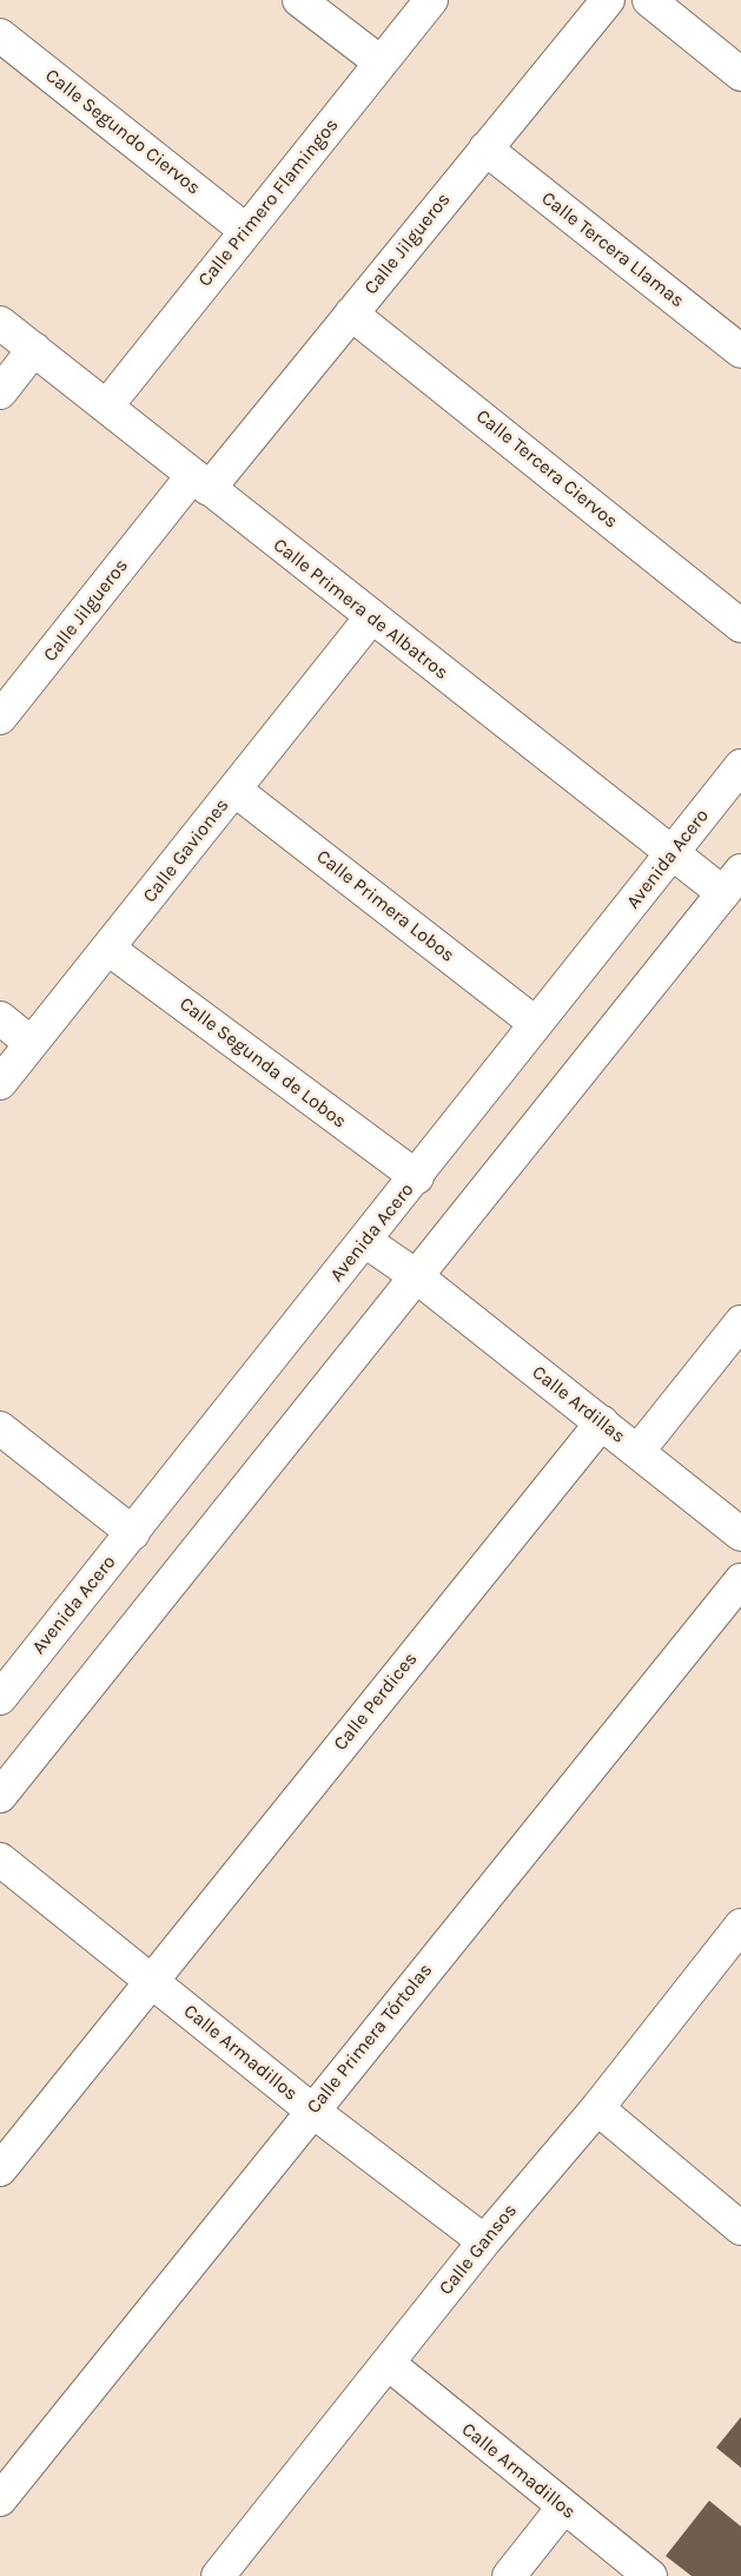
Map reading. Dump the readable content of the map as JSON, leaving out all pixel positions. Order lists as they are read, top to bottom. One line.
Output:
{"streets":{"street":["Calle Segundo Ciervos","Calle Primero Flamingos","Calle Jilgueros","Calle Tercera Llamas","Calle Tercera Ciervos","Calle Primera de Albatros","Calle Gaviones","Avenida Acero","Calle Primera Lobos","Calle Segunda de Lobos","Calle Ardillas","Calle Perdices","Calle Primera Tórtolas","Calle Armadillos","Calle Gansos"]},"crossings":[["Calle Segundo Ciervos","Calle Primero Flamingos"],["Calle Primero Flamingos","Calle Primera de Albatros"],["Calle Jilgueros","Calle Tercera Llamas"],["Calle Jilgueros","Calle Tercera Ciervos"],["Calle Jilgueros","Calle Primera de Albatros"],["Calle Primera de Albatros","Calle Gaviones"],["Calle Primera de Albatros","Avenida Acero"],["Calle Gaviones","Calle Primera Lobos"],["Calle Gaviones","Calle Segunda de Lobos"],["Avenida Acero","Calle Primera Lobos"],["Avenida Acero","Calle Segunda de Lobos"],["Avenida Acero","Calle Ardillas"],["Calle Ardillas","Calle Perdices"],["Calle Perdices","Calle Armadillos"],["Calle Primera Tórtolas","Calle Armadillos"],["Calle Armadillos","Calle Gansos"]]}
